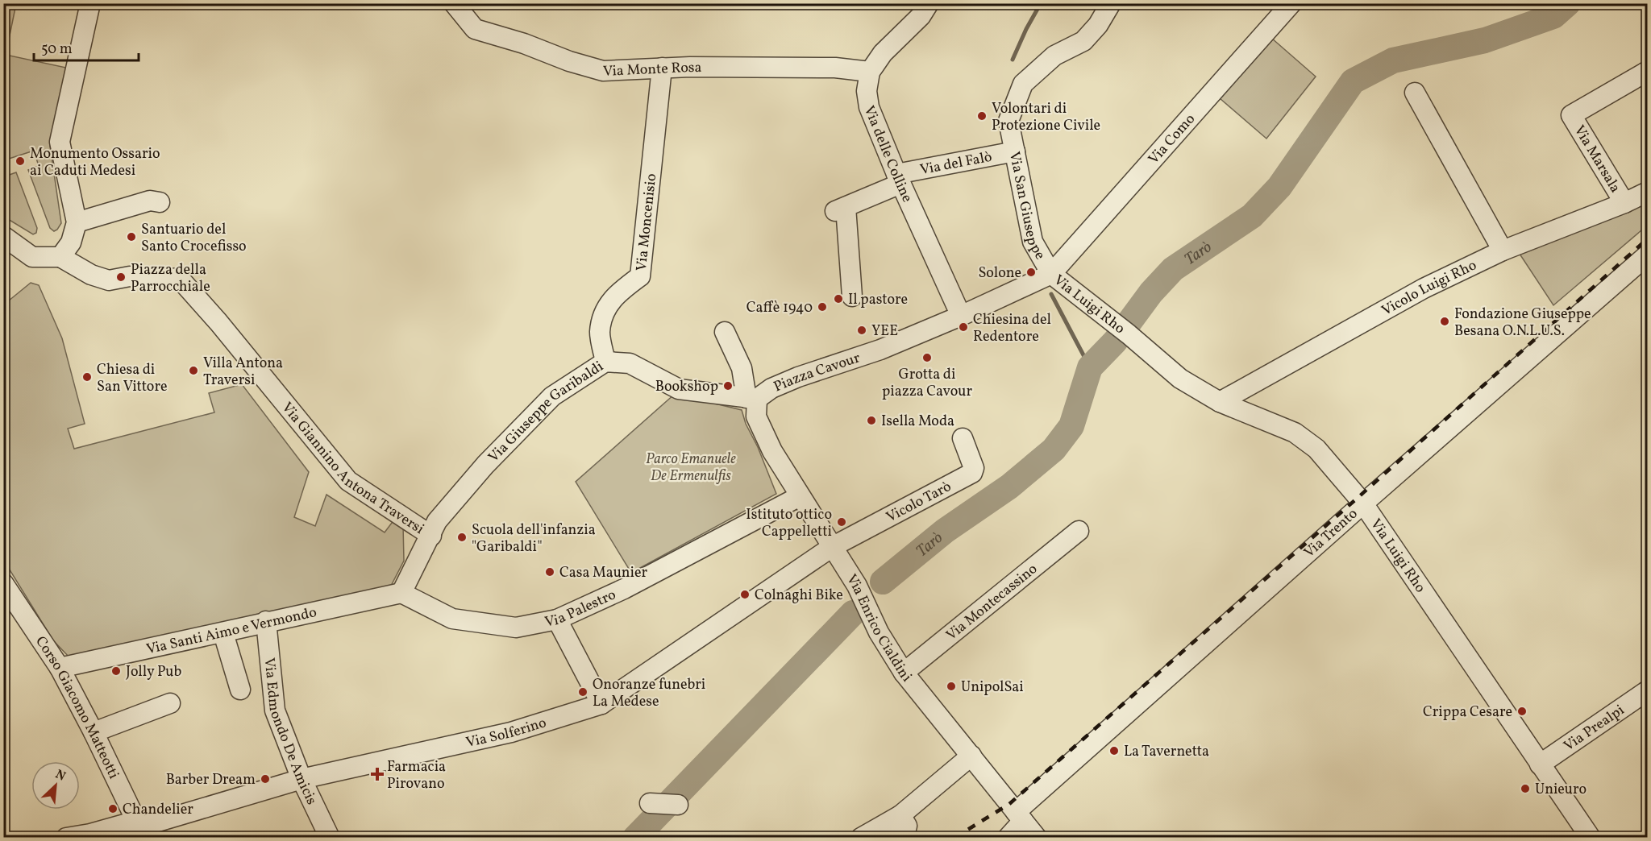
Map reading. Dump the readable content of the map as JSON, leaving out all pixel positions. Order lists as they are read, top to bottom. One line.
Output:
{"streets":{"street":["Via Monte Rosa","Via Como","Via delle Colline","Via Marsala","Via del Falò","Via San Giuseppe","Via Moncenisio","Vicolo Luigi Rho","Via Luigi Rho","Piazza Cavour","Via Giuseppe Garibaldi","Via Giannino Antona Traversi","Vicolo Tarò","Via Trento","Via Montecassino","Via Palestro","Via Enrico Cialdini","Via Santi Aimo e Vermondo","Corso Giacomo Matteotti","Via Prealpi","Via Edmondo De Amicis","Via Solferino"]},"crossings":[["Via Monte Rosa","Via delle Colline"],["Via Monte Rosa","Via Moncenisio"],["Via Como","Via San Giuseppe"],["Via Como","Via Luigi Rho"],["Via Como","Piazza Cavour"],["Via delle Colline","Via del Falò"],["Via delle Colline","Piazza Cavour"],["Via Marsala","Vicolo Luigi Rho"],["Via del Falò","Via San Giuseppe"],["Via San Giuseppe","Via Luigi Rho"],["Via San Giuseppe","Piazza Cavour"],["Via Moncenisio","Via Giuseppe Garibaldi"],["Vicolo Luigi Rho","Via Luigi Rho"],["Via Luigi Rho","Piazza Cavour"],["Via Luigi Rho","Via Trento"],["Via Luigi Rho","Via Prealpi"],["Piazza Cavour","Via Giuseppe Garibaldi"],["Piazza Cavour","Via Enrico Cialdini"],["Via Giuseppe Garibaldi","Via Giannino Antona Traversi"],["Via Giuseppe Garibaldi","Via Palestro"],["Via Giuseppe Garibaldi","Via Enrico Cialdini"],["Via Giuseppe Garibaldi","Via Santi Aimo e Vermondo"],["Vicolo Tarò","Via Enrico Cialdini"],["Vicolo Tarò","Via Solferino"],["Via Trento","Via Enrico Cialdini"],["Via Montecassino","Via Enrico Cialdini"],["Via Palestro","Via Enrico Cialdini"],["Via Palestro","Via Santi Aimo e Vermondo"],["Via Enrico Cialdini","Via Solferino"],["Via Santi Aimo e Vermondo","Corso Giacomo Matteotti"],["Via Santi Aimo e Vermondo","Via Edmondo De Amicis"],["Corso Giacomo Matteotti","Via Solferino"],["Via Edmondo De Amicis","Via Solferino"]],"water":["Tarò"],"parks":["Parco Emanuele De Ermenulfis"],"places":{"other":["Volontari di Protezione Civile","Monumento Ossario ai Caduti Medesi","Santuario del Santo Crocefisso","Solone","Piazza della Parrocchiale","Il pastore","Caffè 1940","Fondazione Giuseppe Besana O.N.L.U.S.","Chiesina del Redentore","YEE","Grotta di piazza Cavour","Villa Antona Traversi","Chiesa di San Vittore","Bookshop","Isella Moda","Istituto ottico Cappelletti","Scuola dell'infanzia \"Garibaldi\"","Casa Maunier","Colnaghi Bike","Jolly Pub","UnipolSai","Onoranze funebri La Medese","Crippa Cesare","La Tavernetta","Barber Dream","Unieuro","Chandelier"],"health":["Farmacia Pirovano"]},"scale_bar":"50 m","north":"top right"}
